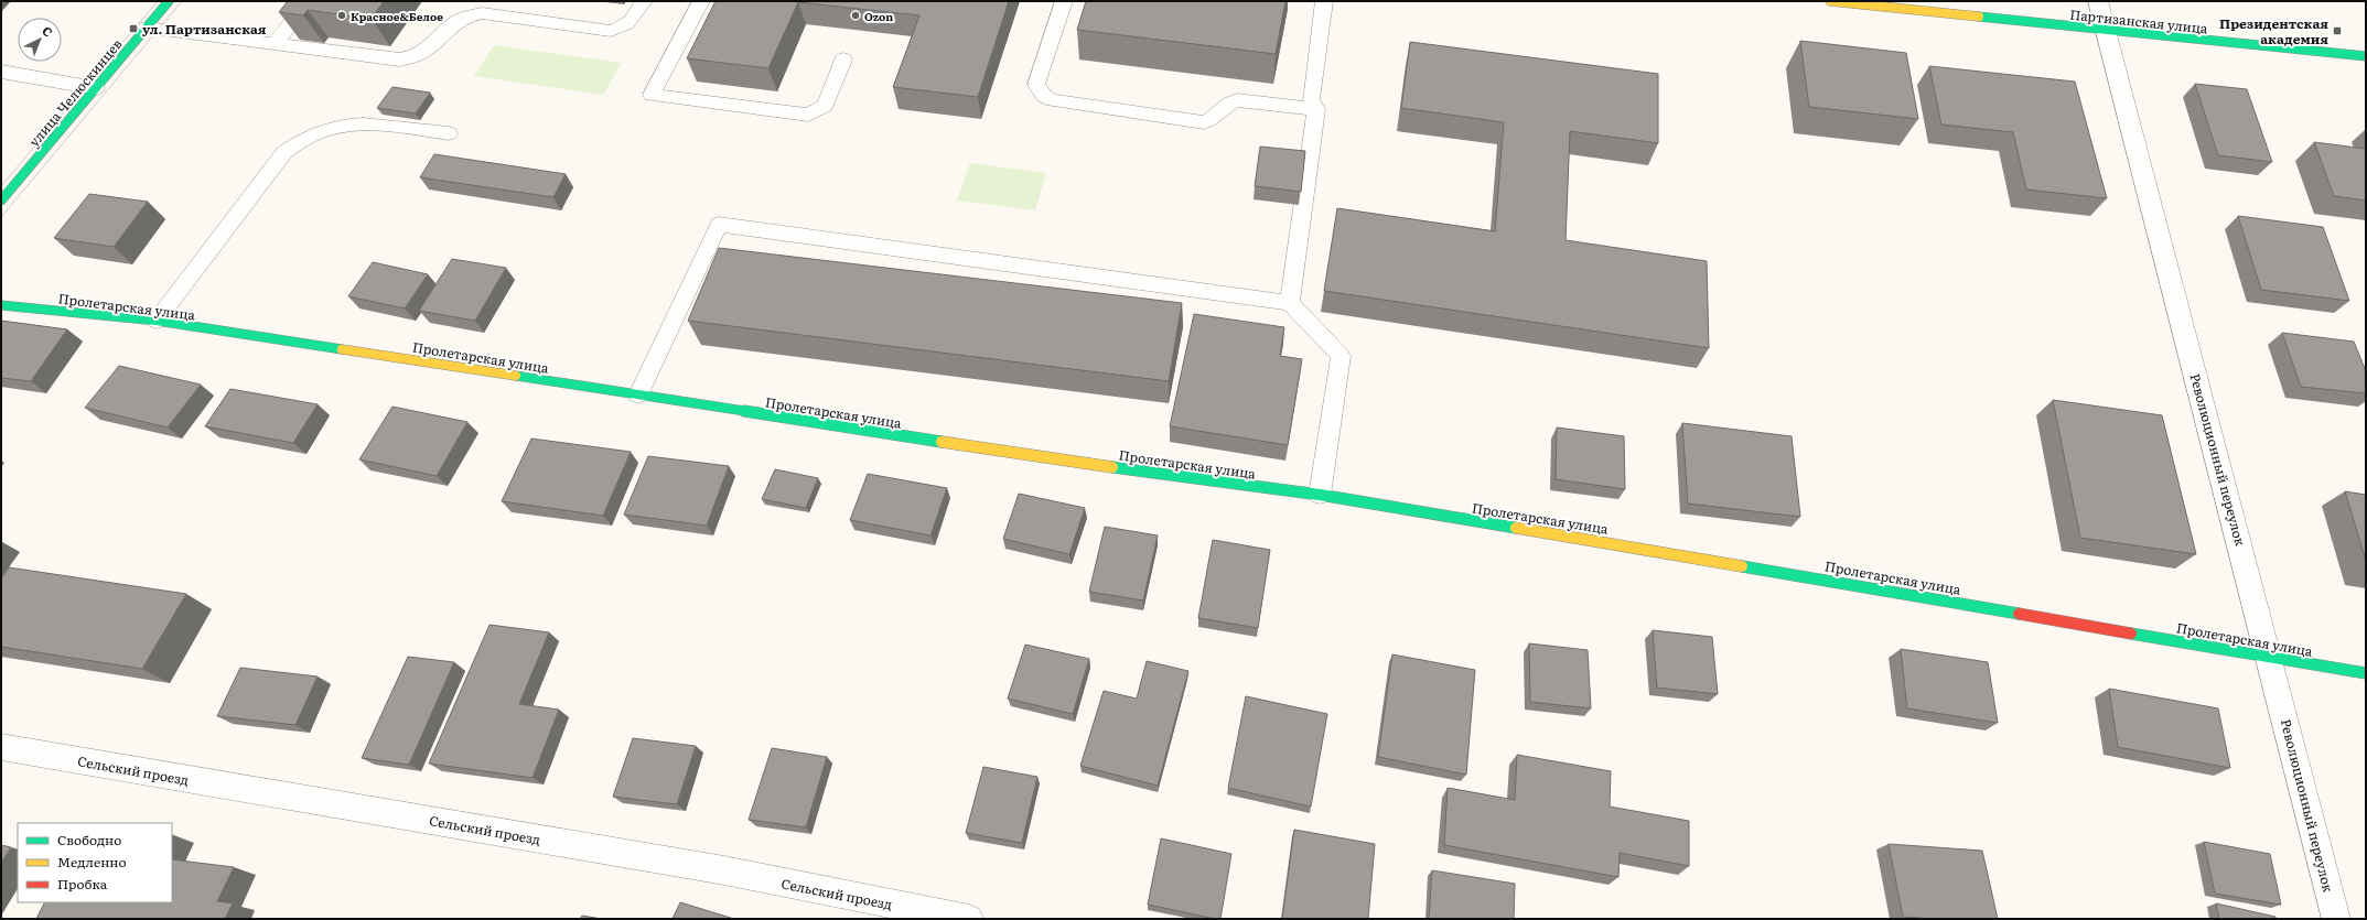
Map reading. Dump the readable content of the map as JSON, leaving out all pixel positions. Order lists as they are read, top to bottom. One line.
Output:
{"streets":{"street":["Партизанская улица","улица Челюскинцев","Пролетарская улица","Революционный переулок","Сельский проезд"]},"crossings":[["Партизанская улица","Революционный переулок"],["Пролетарская улица","Революционный переулок"]],"places":{"other":["Красное&Белое","Ozon"],"transit":["ул. Партизанская","Президентская академия"]},"legend":["Свободно","Медленно","Пробка"],"north":"top right"}
